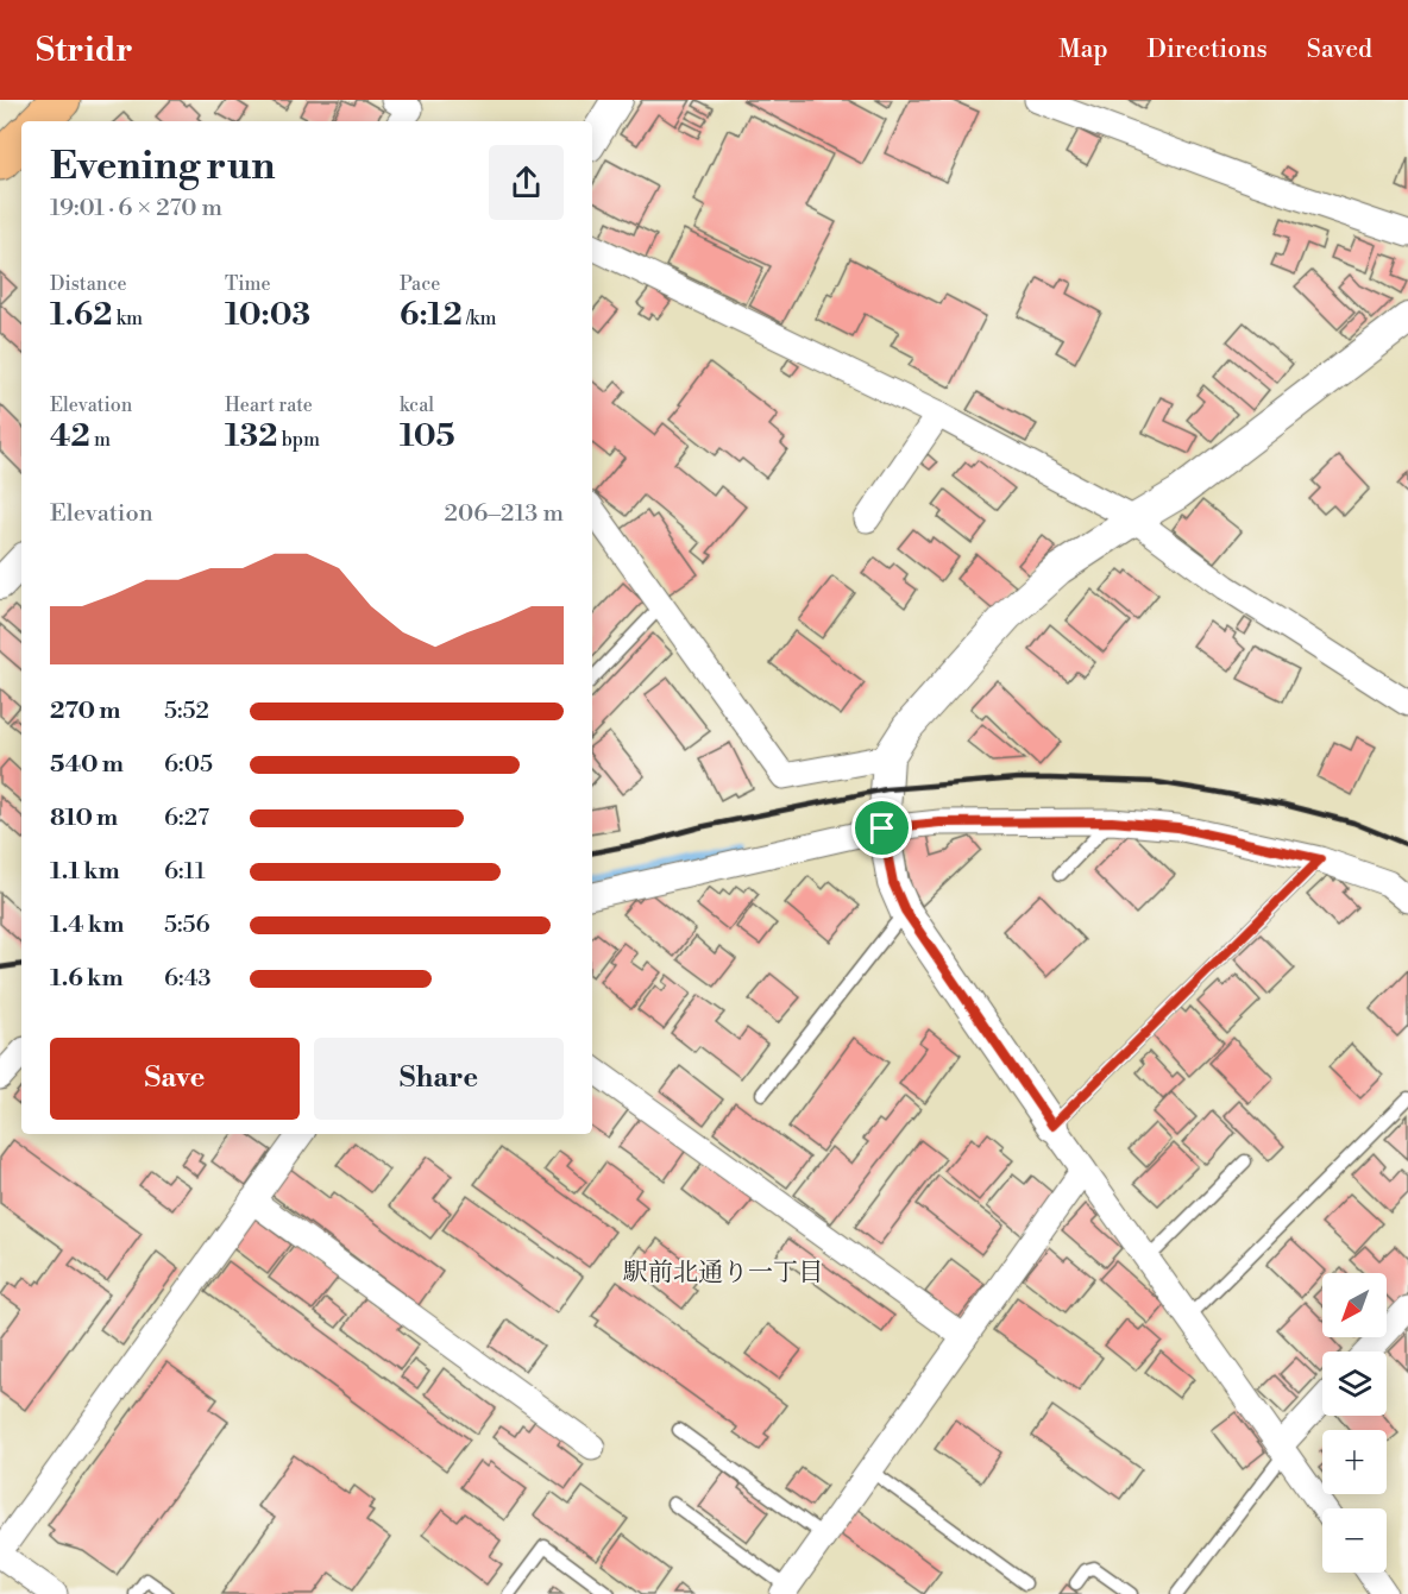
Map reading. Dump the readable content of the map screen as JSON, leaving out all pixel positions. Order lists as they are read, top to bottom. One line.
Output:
{"districts":["駅前北通り一丁目"],"north":"bottom left","page":{"header":"Stridr","nav":["Map","Directions","Saved"],"heading":["Evening run","19:01 · 6 × 270 m"],"stats":[["Distance","1.62 km"],["Time","10:03"],["Pace","6:12 /km"],["Elevation","42 m"],["Heart rate","132 bpm"],["kcal","105"]],"chart":["Elevation","206–213 m"],"list":[{"name":"270 m","note":"5:52"},{"name":"540 m","note":"6:05"},{"name":"810 m","note":"6:27"},{"name":"1.1 km","note":"6:11"},{"name":"1.4 km","note":"5:56"},{"name":"1.6 km","note":"6:43"}],"buttons":["Save","Share"],"map_buttons":["+","−"]}}
